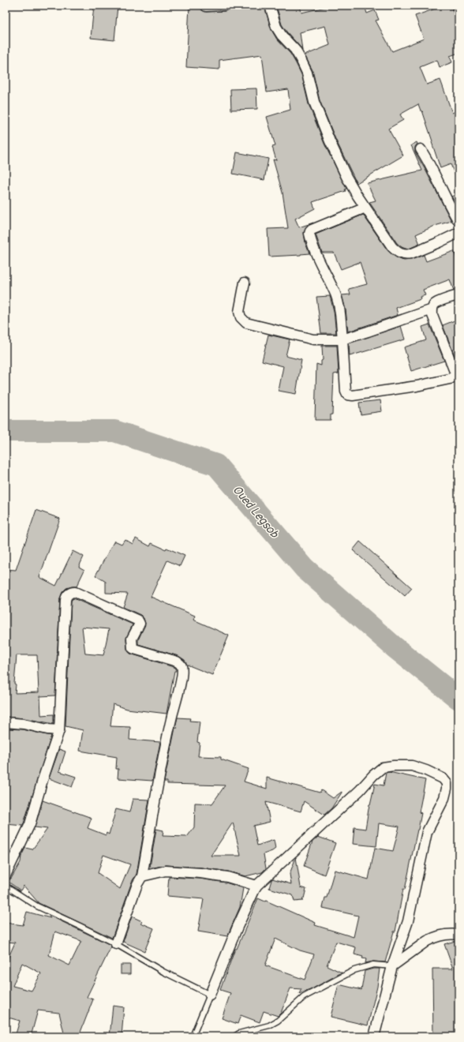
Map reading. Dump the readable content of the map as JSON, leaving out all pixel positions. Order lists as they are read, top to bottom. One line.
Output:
{"water":["Oued Legsob"]}
